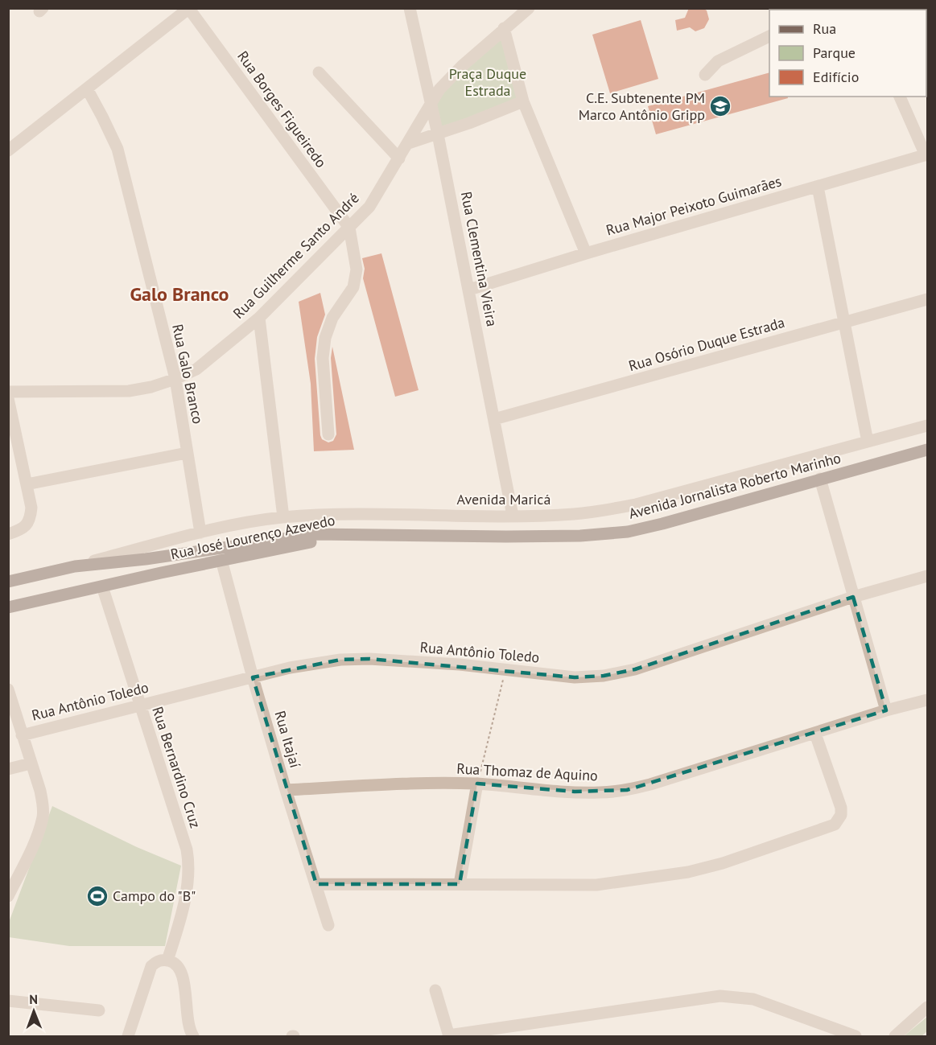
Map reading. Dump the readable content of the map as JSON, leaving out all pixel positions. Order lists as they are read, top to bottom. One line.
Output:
{"streets":{"main road":["Avenida Jornalista Roberto Marinho","Rua José Lourenço Azevedo"],"street":["Rua Borges Figueiredo","Rua Major Peixoto Guimarães","Rua Guilherme Santo André","Rua Clementina Vieira","Rua Osório Duque Estrada","Rua Galo Branco","Avenida Maricá","Rua Antônio Toledo","Rua Itajaí","Rua Bernardino Cruz","Rua Thomaz de Aquino"]},"crossings":[["Rua Borges Figueiredo","Rua Guilherme Santo André"],["Rua Major Peixoto Guimarães","Rua Clementina Vieira"],["Rua Guilherme Santo André","Rua Clementina Vieira"],["Rua Guilherme Santo André","Rua Galo Branco"],["Rua Clementina Vieira","Rua Osório Duque Estrada"],["Rua Clementina Vieira","Avenida Maricá"],["Rua Galo Branco","Avenida Maricá"],["Avenida Jornalista Roberto Marinho","Rua José Lourenço Azevedo"],["Avenida Maricá","Rua José Lourenço Azevedo"],["Rua José Lourenço Azevedo","Rua Itajaí"],["Rua José Lourenço Azevedo","Rua Bernardino Cruz"],["Rua Antônio Toledo","Rua Itajaí"],["Rua Antônio Toledo","Rua Bernardino Cruz"],["Rua Itajaí","Rua Thomaz de Aquino"]],"districts":["Galo Branco"],"parks":["Praça Duque Estrada"],"places":{"school or university":["C.E. Subtenente PM Marco Antônio Gripp"],"sports":["Campo do \"B\""]},"legend":["Rua","Parque","Edifício"],"north":"top"}
